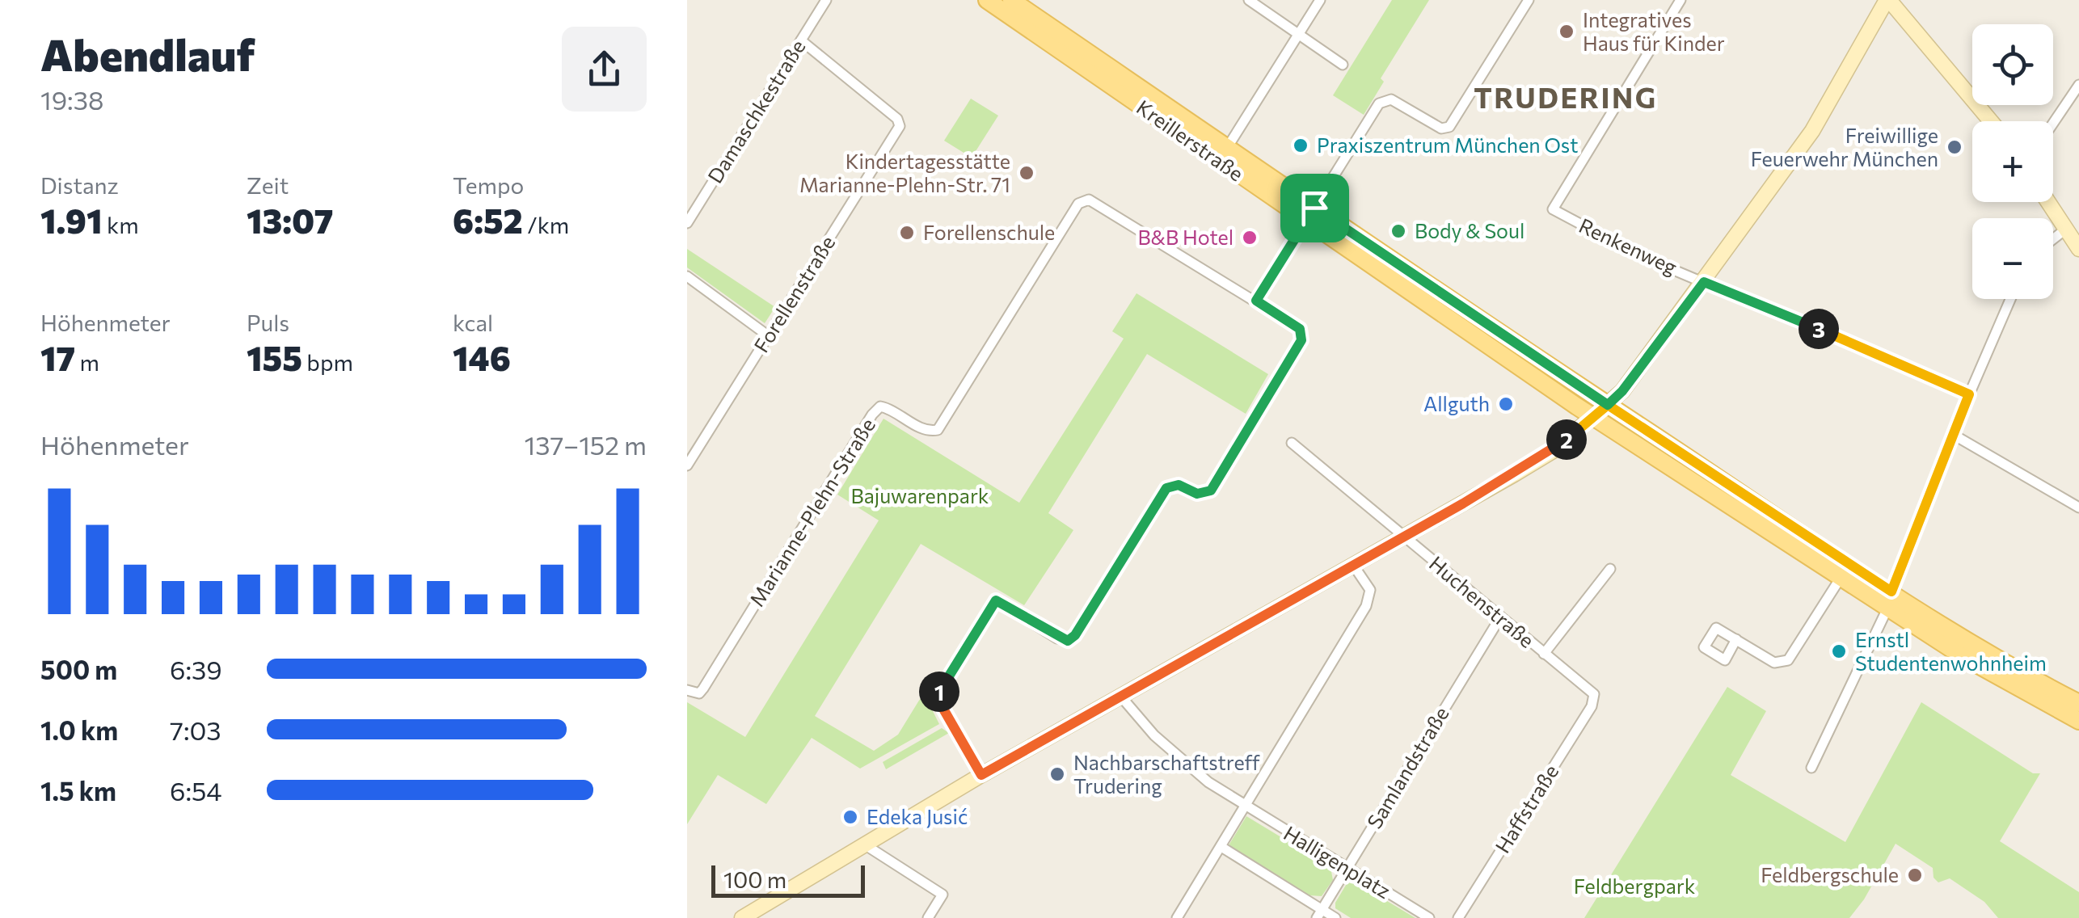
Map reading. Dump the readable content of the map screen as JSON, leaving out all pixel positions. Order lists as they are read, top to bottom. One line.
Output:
{"streets":{"main road":["Kreillerstraße"],"street":["Damaschkestraße","Renkenweg","Forellenstraße","Marianne-Plehn-Straße","Huchenstraße","Samlandstraße","Haffstraße","Halligenplatz"]},"crossings":[["Damaschkestraße","Forellenstraße"],["Huchenstraße","Samlandstraße"],["Huchenstraße","Haffstraße"],["Samlandstraße","Halligenplatz"]],"districts":["TRUDERING"],"parks":["Bajuwarenpark","Feldbergpark"],"places":["Integratives Haus für Kinder","Praxiszentrum München Ost","Freiwillige Feuerwehr München","Kindertagesstätte Marianne-Plehn-Str. 71","Body & Soul","Forellenschule","B&B Hotel","Allguth","Ernstl Studentenwohnheim","Nachbarschaftstreff Trudering","Edeka Jusić","Feldbergschule"],"scale_bar":"100 m","page":{"heading":["Abendlauf","19:38"],"map_buttons":["+","−"],"stats":[["Distanz","1.91 km"],["Zeit","13:07"],["Tempo","6:52 /km"],["Höhenmeter","17 m"],["Puls","155 bpm"],["kcal","146"]],"pins":["3","2","1"],"chart":["Höhenmeter","137–152 m"],"list":[{"name":"500 m","note":"6:39"},{"name":"1.0 km","note":"7:03"},{"name":"1.5 km","note":"6:54"}],"scale":"100 m"}}
